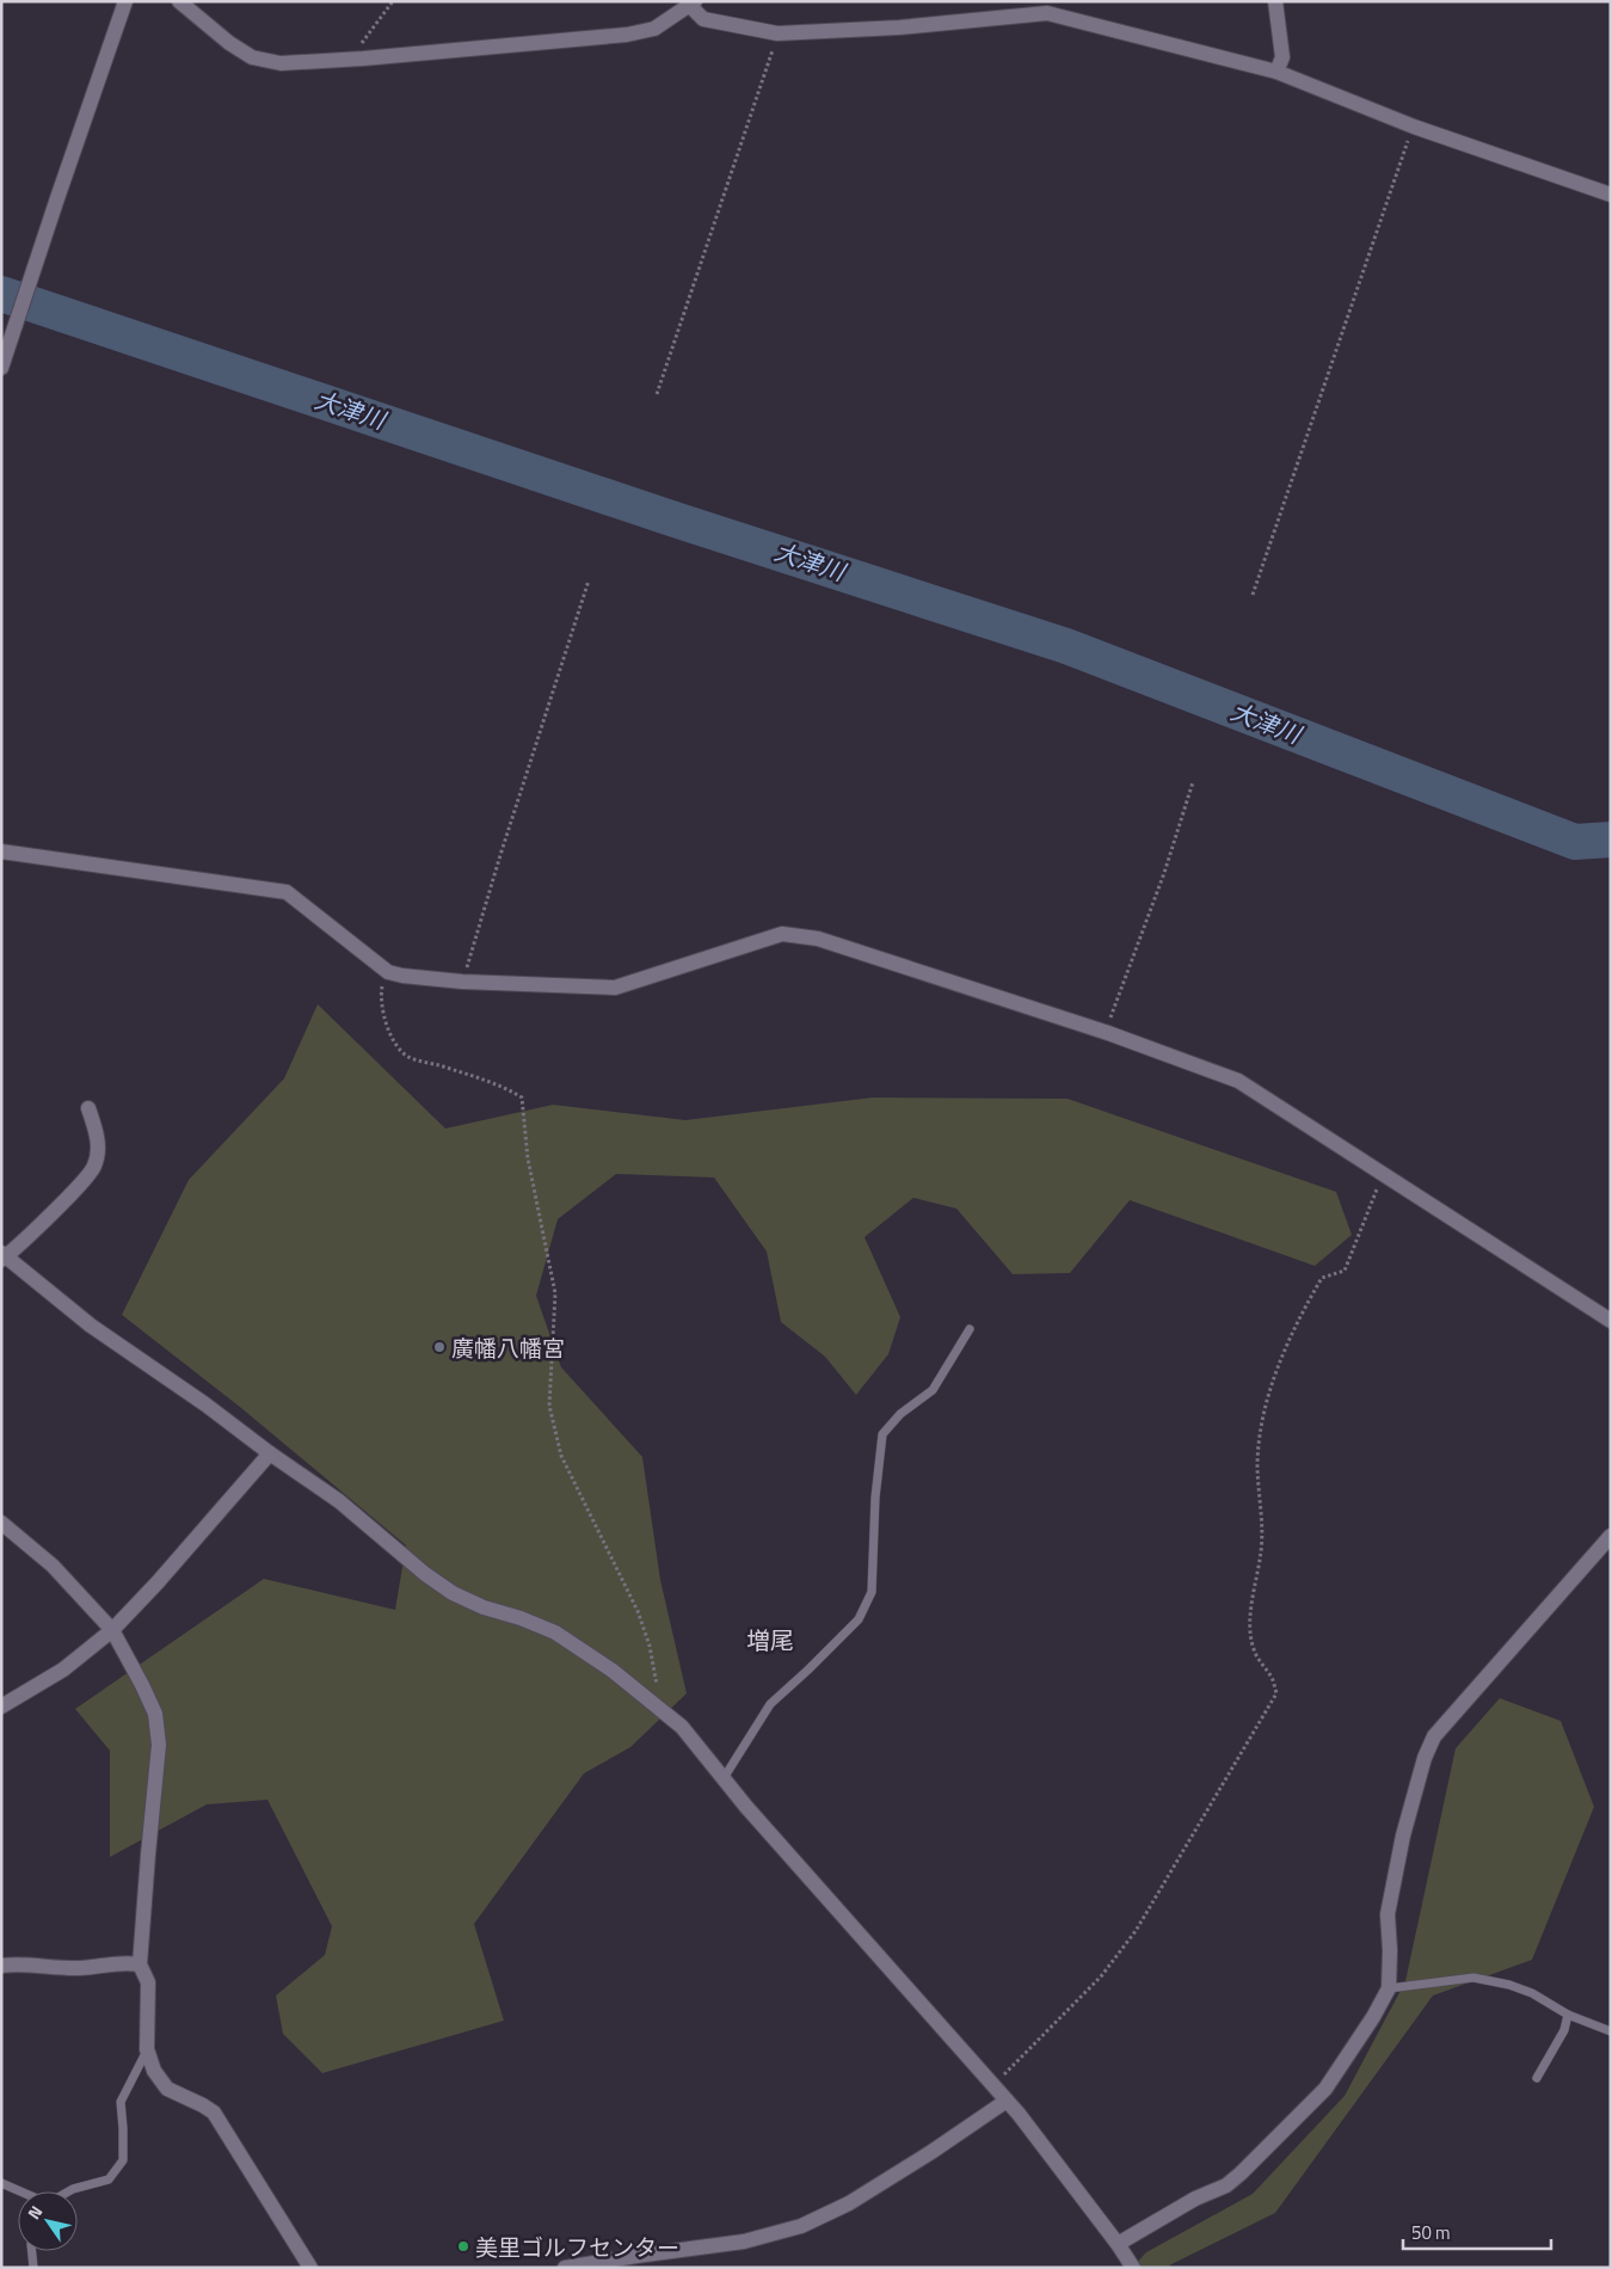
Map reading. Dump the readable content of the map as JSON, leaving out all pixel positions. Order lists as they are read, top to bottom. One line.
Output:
{"districts":["増尾"],"water":["大津川"],"places":["廣幡八幡宮","美里ゴルフセンター"],"scale_bar":"50 m","north":"top left"}
